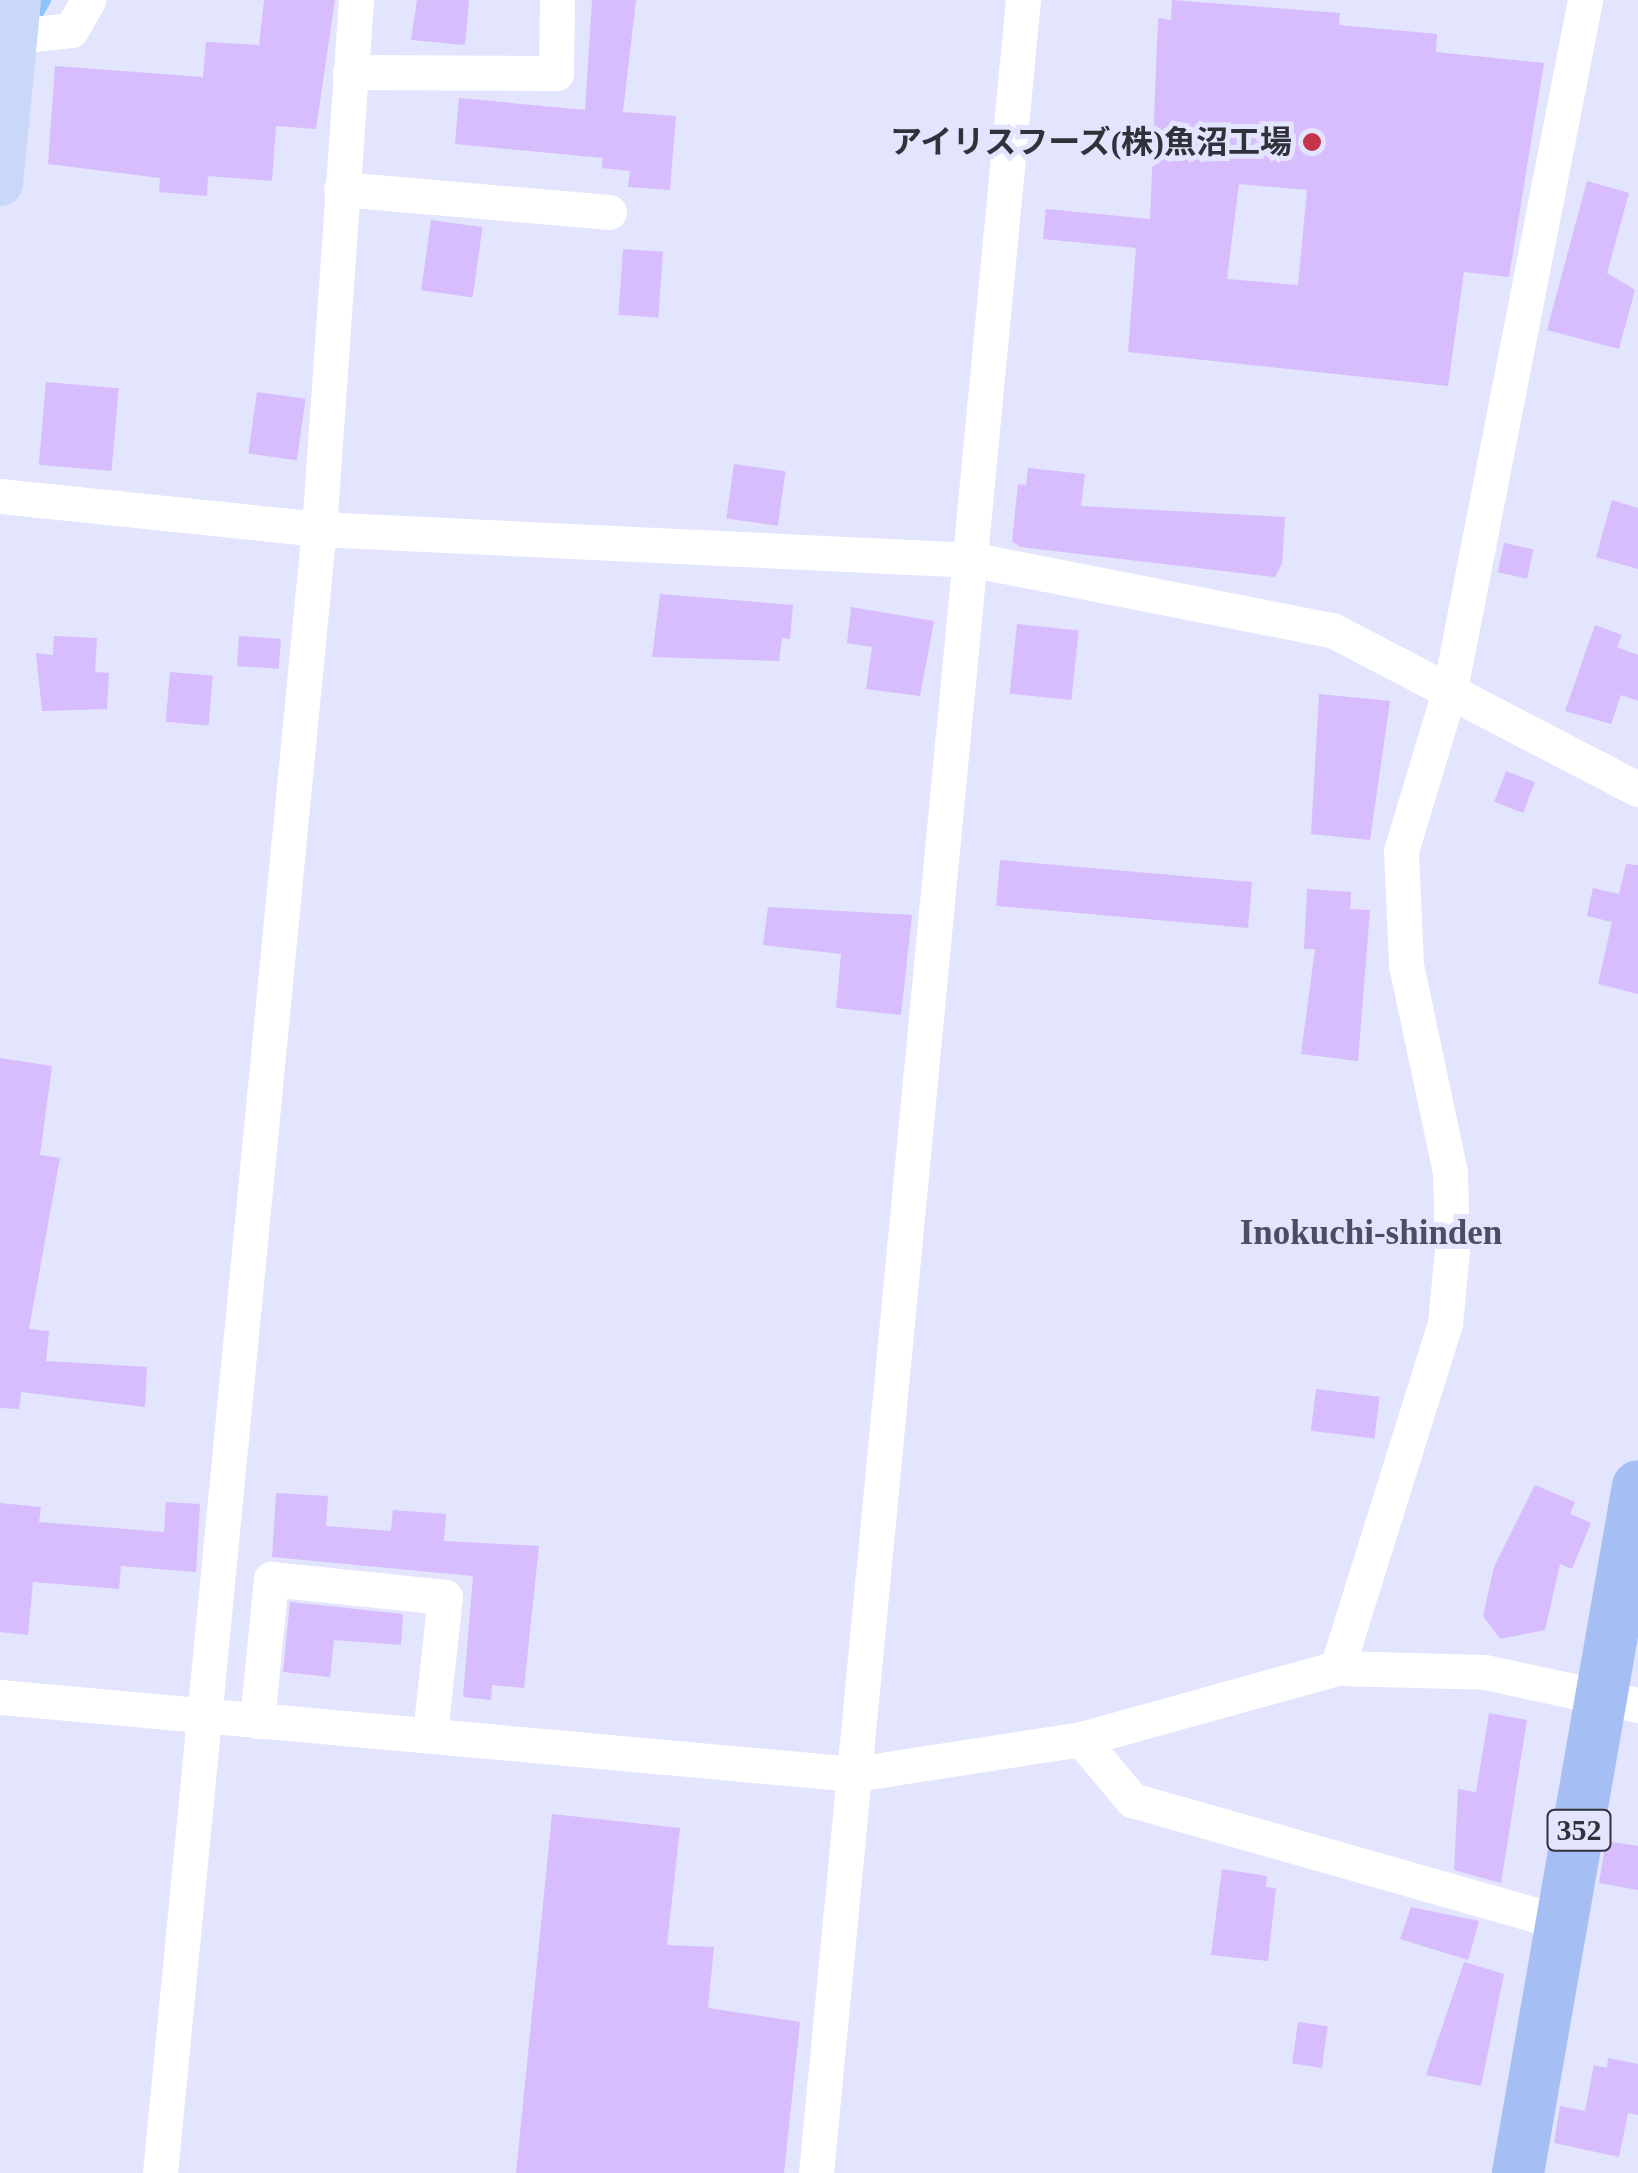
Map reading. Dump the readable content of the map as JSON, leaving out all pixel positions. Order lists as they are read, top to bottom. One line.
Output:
{"streets":{"highway":["352"]},"districts":["Inokuchi-shinden"],"places":["アイリスフーズ(株)魚沼工場"]}
